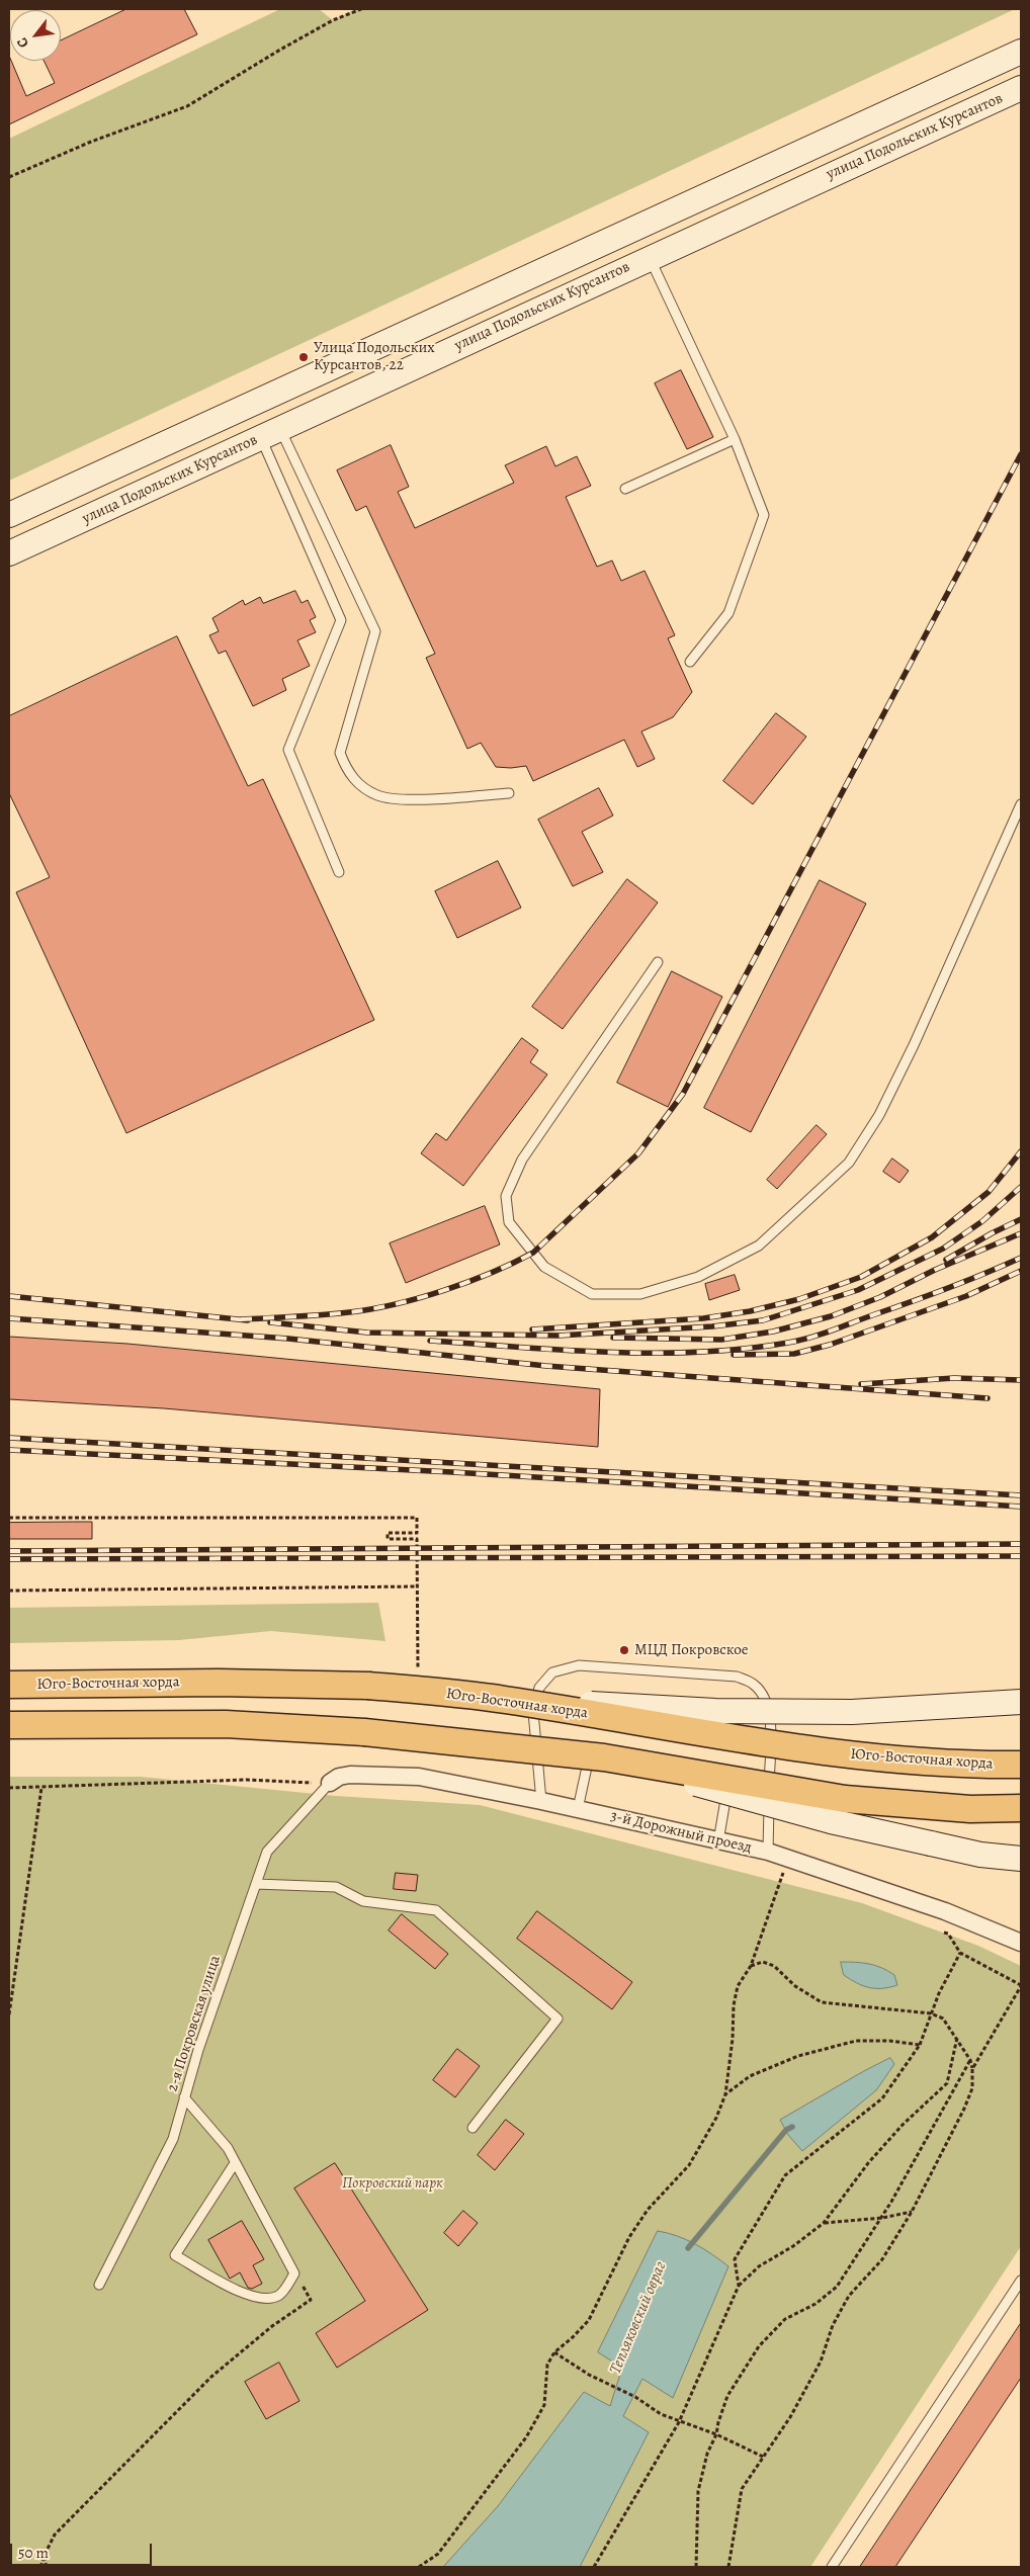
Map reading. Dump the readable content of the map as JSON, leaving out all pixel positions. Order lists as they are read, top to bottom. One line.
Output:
{"streets":{"main road":["улица Подольских Курсантов","Юго-Восточная хорда"],"street":["3-й Дорожный проезд"],"lane":["2-я Покровская улица"]},"crossings":[["3-й Дорожный проезд","2-я Покровская улица"]],"water":["Тепляковский овраг"],"parks":["Покровский парк"],"places":["Улица Подольских Курсантов, 22","МЦД Покровское"],"scale_bar":"50 m","north":"bottom left"}
